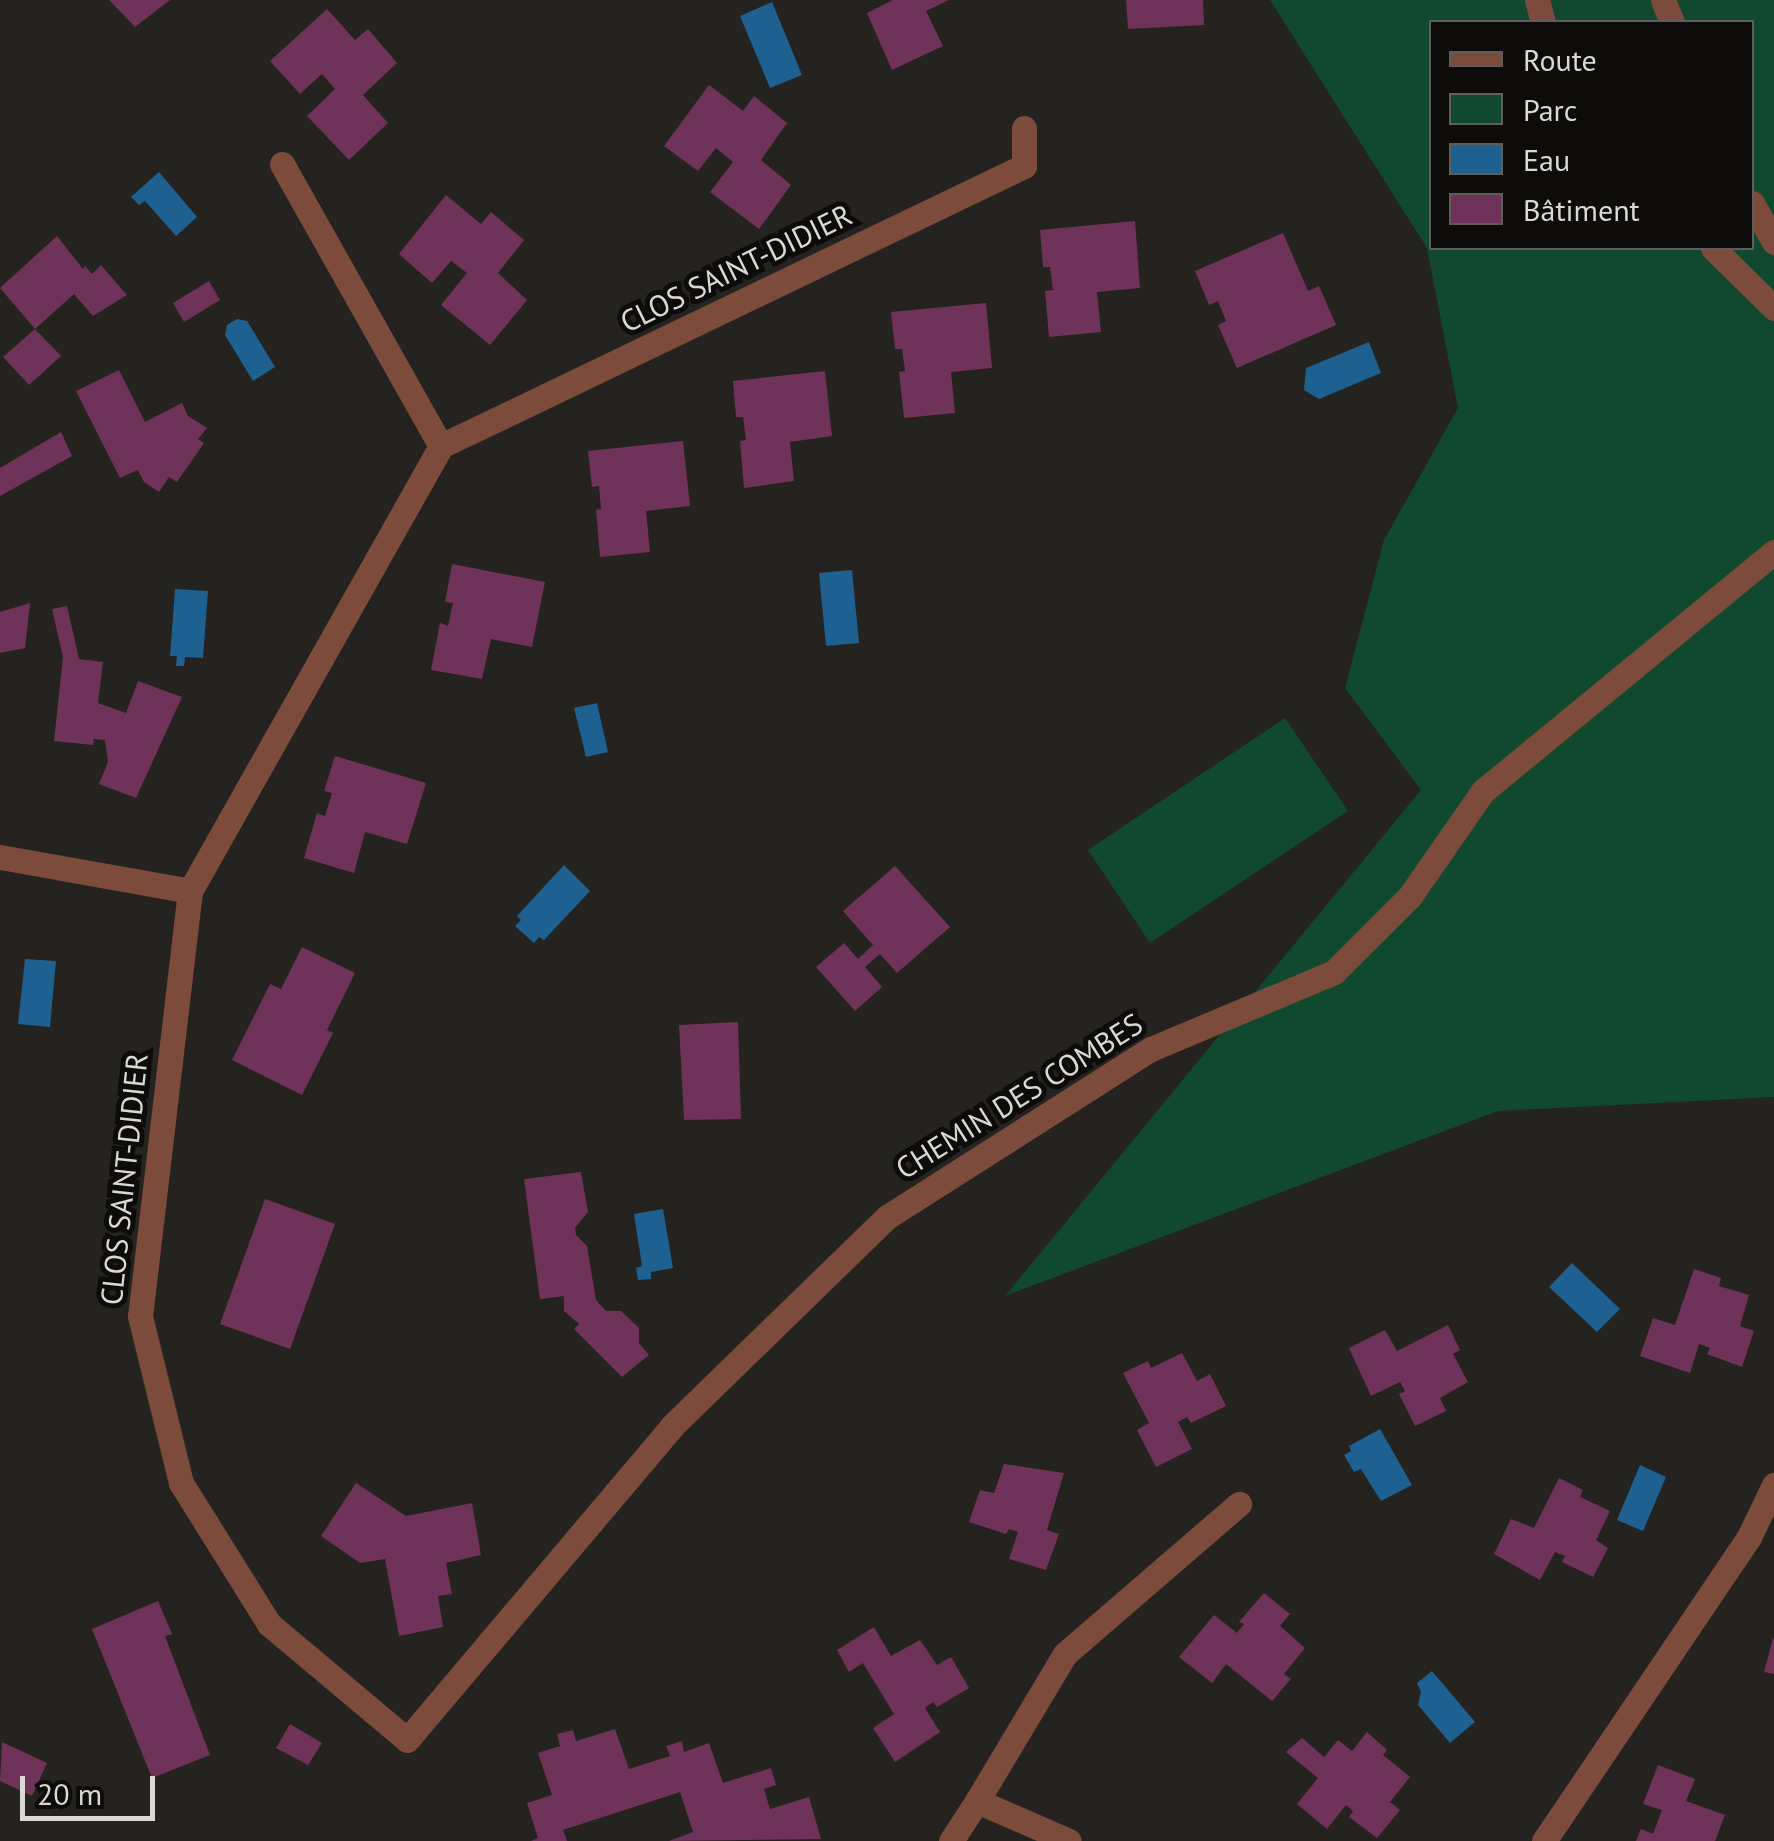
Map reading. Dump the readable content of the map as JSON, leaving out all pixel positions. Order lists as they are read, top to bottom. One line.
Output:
{"streets":{"street":["CLOS SAINT-DIDIER","CHEMIN DES COMBES"]},"crossings":[["CLOS SAINT-DIDIER","CHEMIN DES COMBES"]],"legend":["Route","Parc","Eau","Bâtiment"],"scale_bar":"20 m"}
